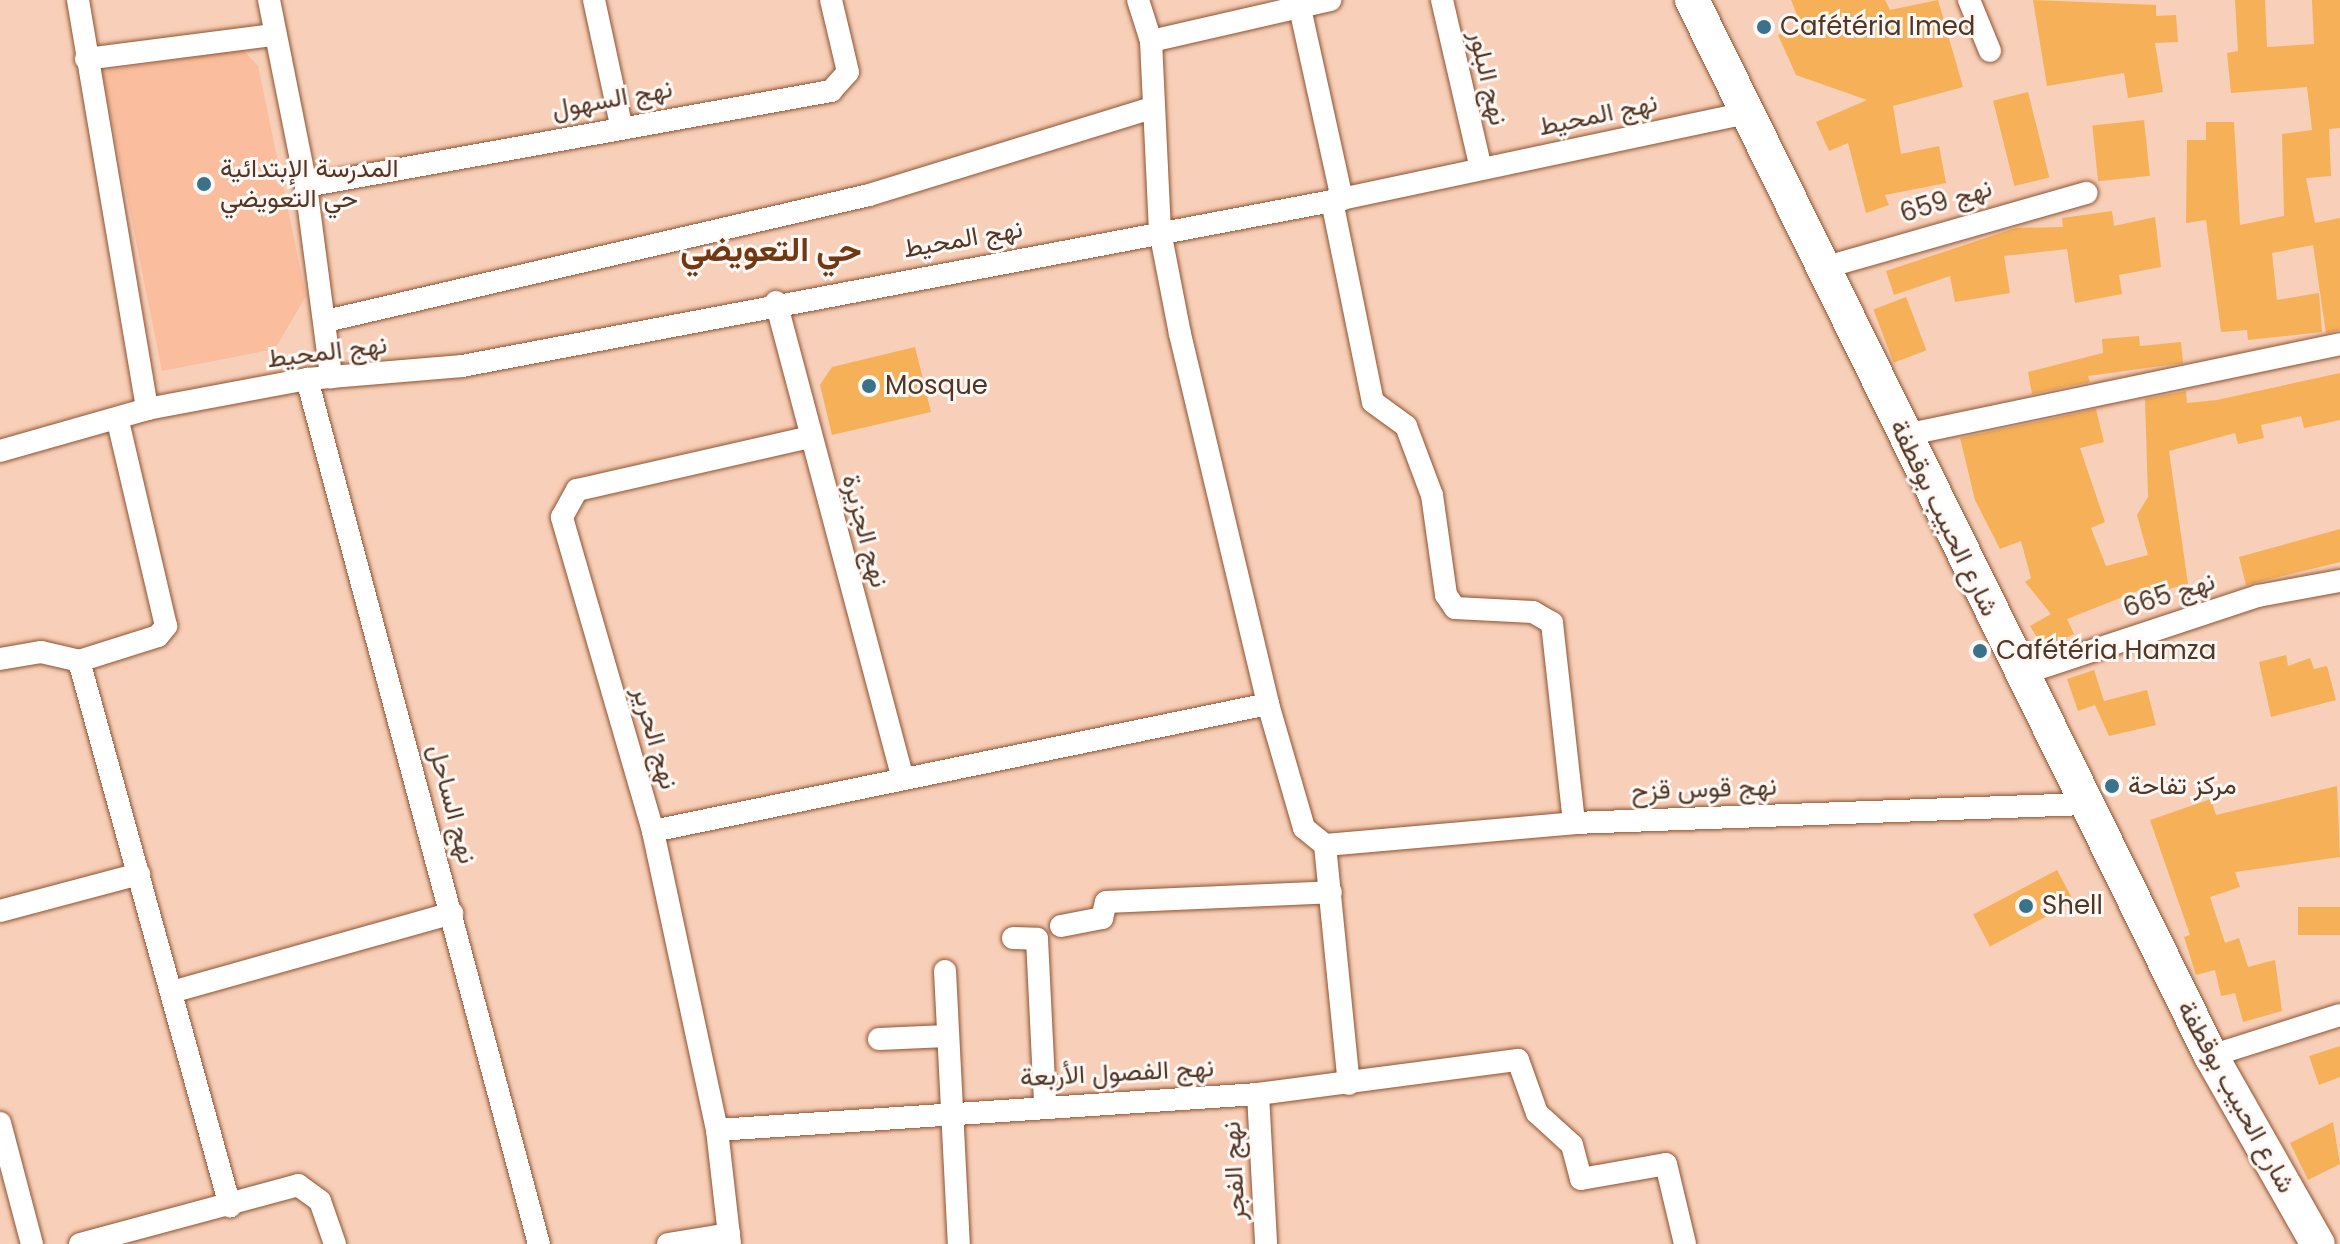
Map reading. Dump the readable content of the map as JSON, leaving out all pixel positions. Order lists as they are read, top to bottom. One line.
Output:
{"streets":{"main road":["شارع الحبيب بوقطفة"],"street":["نهج البلور","نهج السهول","نهج المحيط","نهج 659","نهج الجزيرة","نهج 665","نهج الحرير","نهج قوس قزح","نهج الساحل","نهج الفصول الأربعة","نهج الفجر"]},"crossings":[["نهج البلور","نهج المحيط"],["نهج المحيط","شارع الحبيب بوقطفة"],["نهج المحيط","نهج الجزيرة"],["نهج المحيط","نهج الساحل"],["نهج 659","شارع الحبيب بوقطفة"],["شارع الحبيب بوقطفة","نهج 665"],["شارع الحبيب بوقطفة","نهج قوس قزح"],["نهج الجزيرة","نهج الحرير"],["نهج الحرير","نهج الفصول الأربعة"],["نهج الفصول الأربعة","نهج الفجر"]],"districts":["حي التعويضي"],"places":["Cafétéria Imed","المدرسة الإبتدائية حي التعويضي","Mosque","Cafétéria Hamza","مركز تفاحة","Shell"]}
